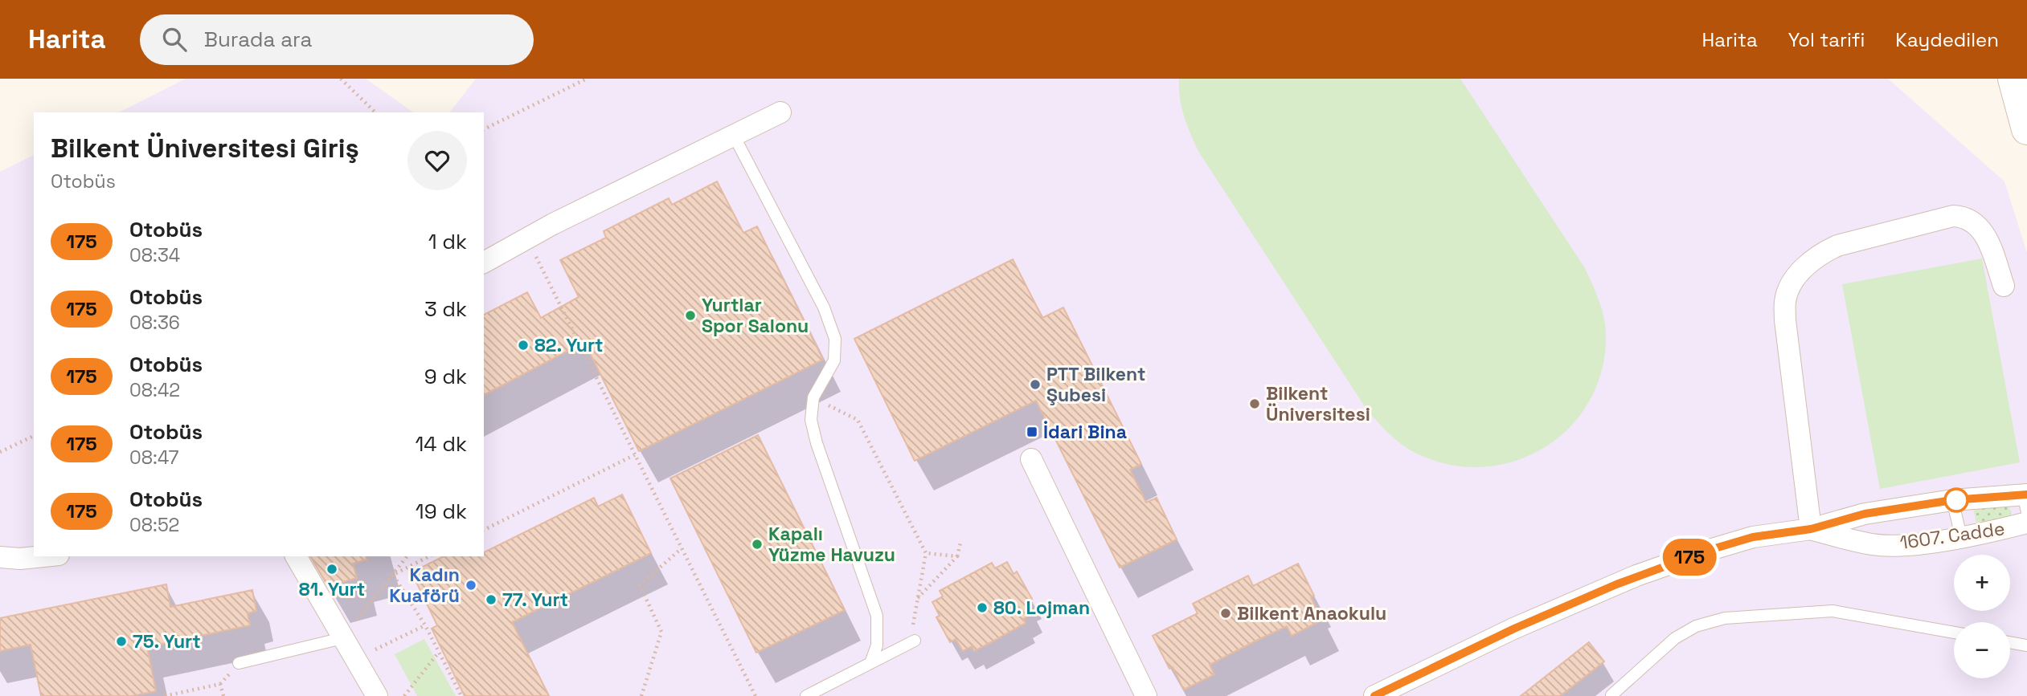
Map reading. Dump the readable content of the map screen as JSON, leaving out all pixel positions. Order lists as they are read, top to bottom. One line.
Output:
{"streets":{"street":["1607. Cadde"]},"places":{"other":["Yurtlar Spor Salonu","82. Yurt","PTT Bilkent Şubesi","Bilkent Üniversitesi","Kapalı Yüzme Havuzu","81. Yurt","Kadın Kuaförü","77. Yurt","80. Lojman","Bilkent Anaokulu","75. Yurt"],"transit":["İdari Bina"]},"lines":["bus line 175"],"page":{"header":"Harita","search":"Burada ara","nav":["Harita","Yol tarifi","Kaydedilen"],"on_map":"175","heading":["Bilkent Üniversitesi Giriş","Otobüs"],"list":[{"mark":"175","name":"Otobüs","note":"08:34","value":"1 dk"},{"mark":"175","name":"Otobüs","note":"08:36","value":"3 dk"},{"mark":"175","name":"Otobüs","note":"08:42","value":"9 dk"},{"mark":"175","name":"Otobüs","note":"08:47","value":"14 dk"},{"mark":"175","name":"Otobüs","note":"08:52","value":"19 dk"}],"map_buttons":["+","−"]}}
